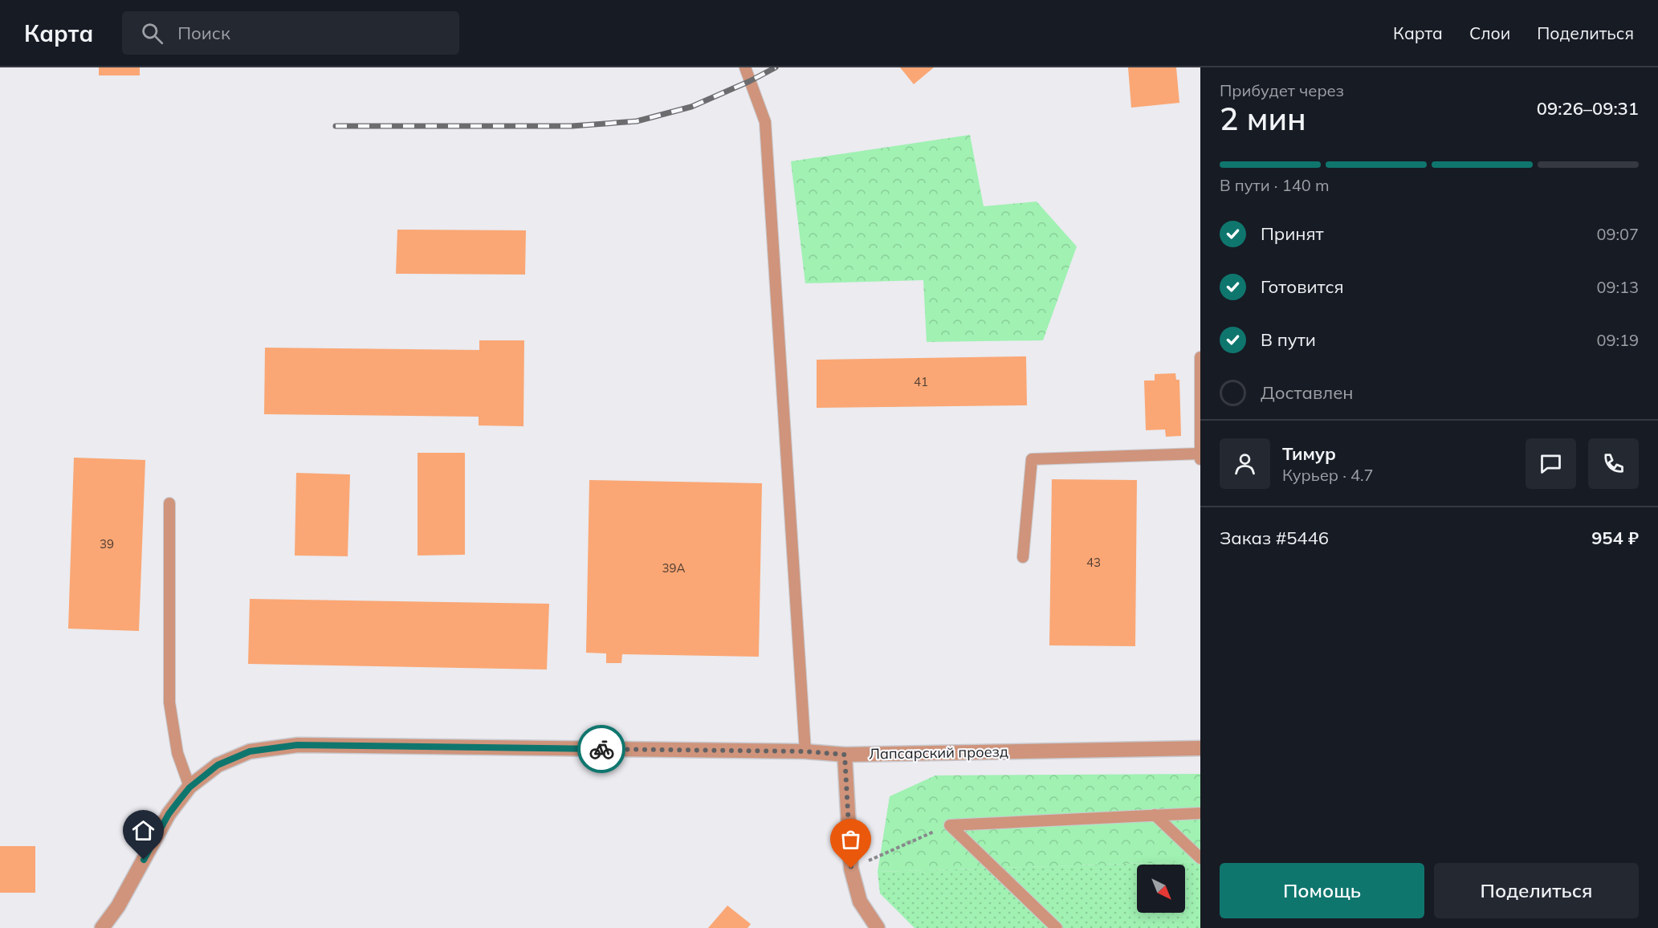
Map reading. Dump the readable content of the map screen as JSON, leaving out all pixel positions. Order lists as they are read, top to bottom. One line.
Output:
{"streets":{"street":["Лапсарский проезд"]},"house_numbers":["41","39","43","39А"],"north":"bottom right","page":{"header":"Карта","search":"Поиск","nav":["Карта","Слои","Поделиться"],"heading":["2 мин","Прибудет через","09:26–09:31"],"panel":["Тимур","Курьер · 4.7","Заказ #5446","954 ₽"],"bar":"В пути · 140 m","list":[["Принят","09:07"],["Готовится","09:13"],["В пути","09:19"],"Доставлен"],"buttons":["Помощь","Поделиться"]}}
